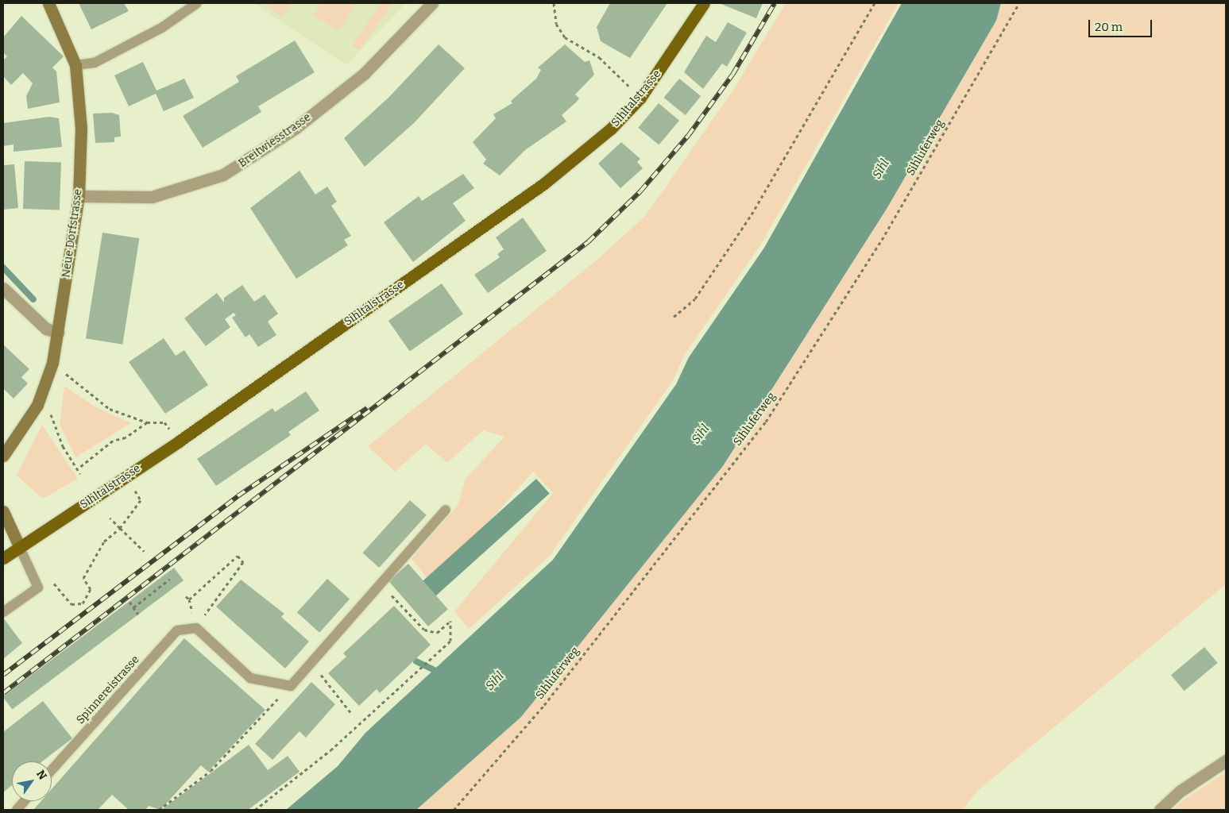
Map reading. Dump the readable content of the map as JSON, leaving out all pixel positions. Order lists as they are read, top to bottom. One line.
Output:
{"streets":{"main road":["Sihltalstrasse","Neue Dorfstrasse"],"street":["Breitwiesstrasse"],"lane":["Spinnereistrasse"],"path":["Sihluferweg"]},"crossings":[["Breitwiesstrasse","Neue Dorfstrasse"]],"water":["Sihl"],"scale_bar":"20 m","north":"top right"}
